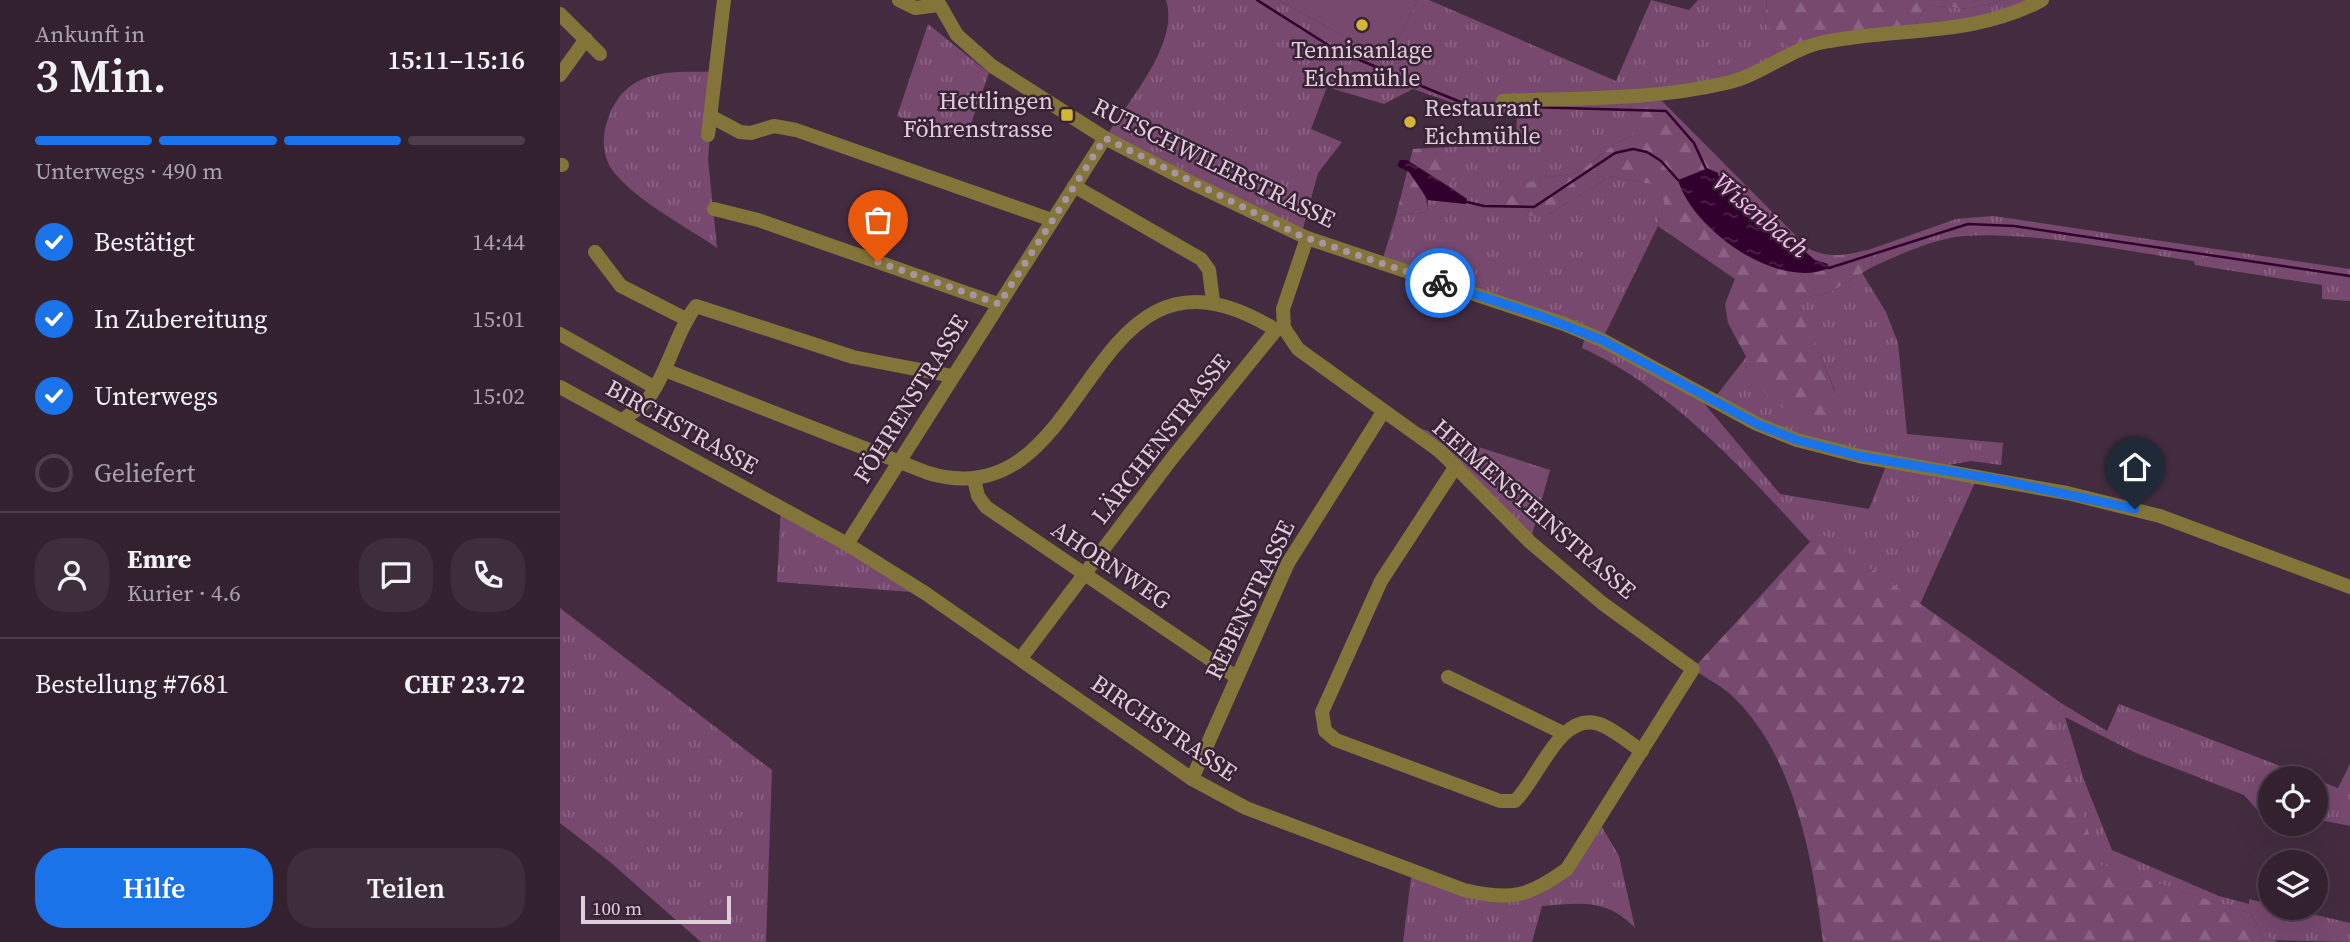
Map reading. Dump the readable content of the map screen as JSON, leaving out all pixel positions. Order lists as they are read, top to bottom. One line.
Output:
{"streets":{"street":["RUTSCHWILERSTRASSE","FÖHRENSTRASSE","BIRCHSTRASSE","LÄRCHENSTRASSE","HEIMENSTEINSTRASSE","AHORNWEG","REBENSTRASSE"]},"crossings":[["RUTSCHWILERSTRASSE","FÖHRENSTRASSE"],["FÖHRENSTRASSE","BIRCHSTRASSE"],["BIRCHSTRASSE","LÄRCHENSTRASSE"],["BIRCHSTRASSE","HEIMENSTEINSTRASSE"],["BIRCHSTRASSE","REBENSTRASSE"],["LÄRCHENSTRASSE","HEIMENSTEINSTRASSE"],["LÄRCHENSTRASSE","AHORNWEG"],["HEIMENSTEINSTRASSE","REBENSTRASSE"],["AHORNWEG","REBENSTRASSE"]],"water":["Wisenbach"],"places":{"other":["Tennisanlage Eichmühle","Restaurant Eichmühle"],"transit":["Hettlingen Föhrenstrasse"]},"scale_bar":"100 m","page":{"heading":["3 Min.","Ankunft in","15:11–15:16"],"panel":["Emre","Kurier · 4.6","Bestellung #7681","CHF 23.72"],"bar":"Unterwegs · 490 m","list":[["Bestätigt","14:44"],["In Zubereitung","15:01"],["Unterwegs","15:02"],"Geliefert"],"buttons":["Hilfe","Teilen"],"scale":"100 m"}}
